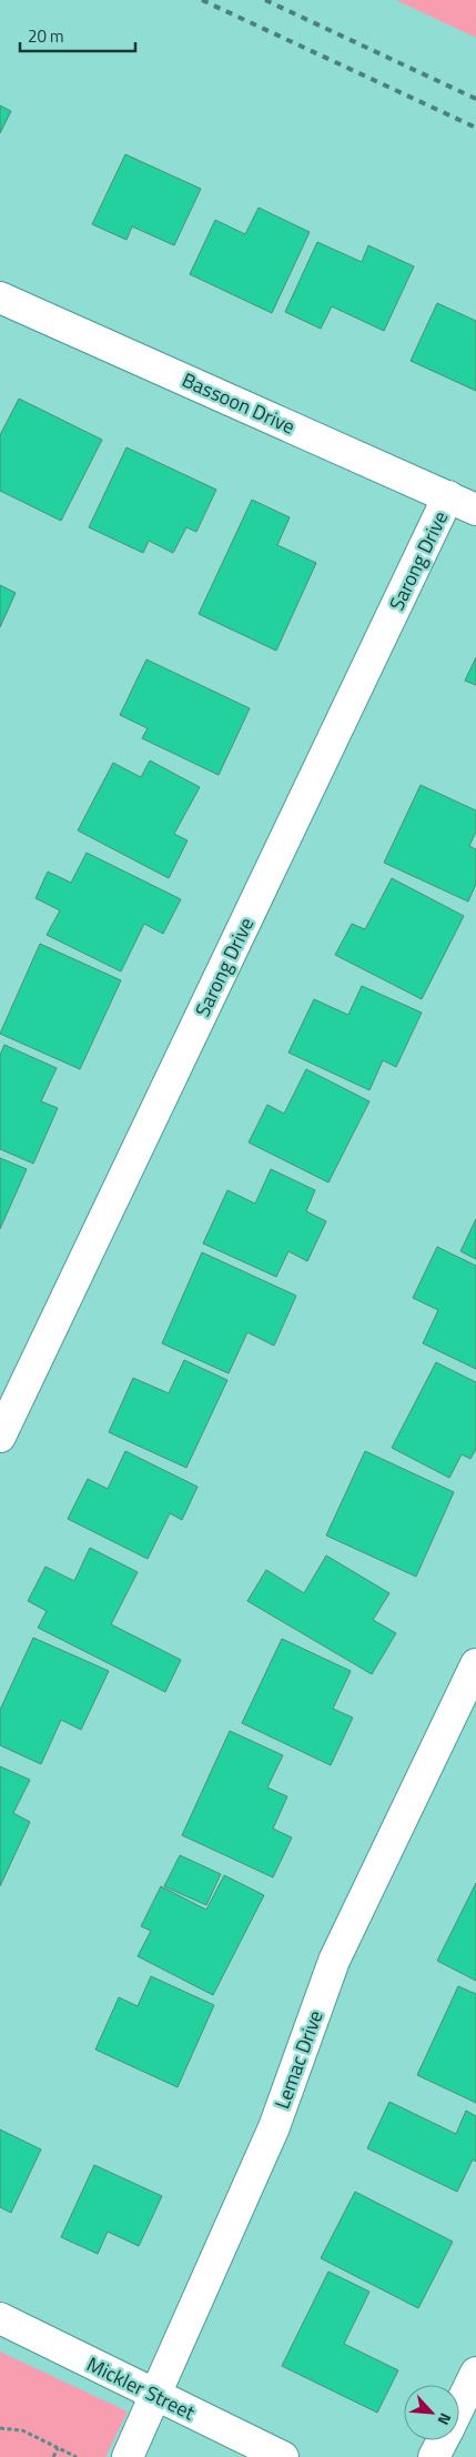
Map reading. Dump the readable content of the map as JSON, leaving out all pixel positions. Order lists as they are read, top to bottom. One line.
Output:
{"streets":{"street":["Bassoon Drive","Sarong Drive","Lemac Drive","Mickler Street"]},"crossings":[["Bassoon Drive","Sarong Drive"],["Lemac Drive","Mickler Street"]],"scale_bar":"20 m","north":"bottom right"}
